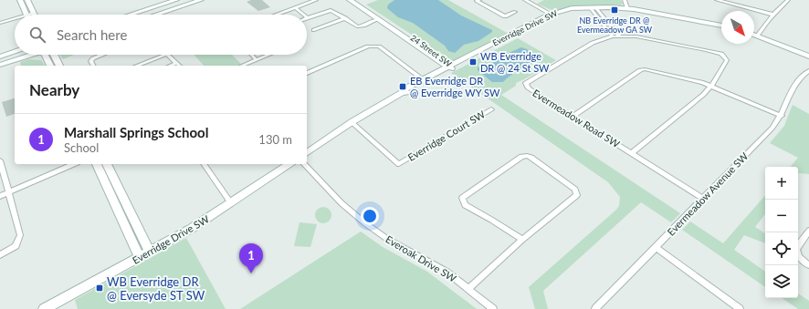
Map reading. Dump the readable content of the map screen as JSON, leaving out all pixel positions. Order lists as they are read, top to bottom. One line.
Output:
{"streets":{"street":["Everridge Drive SW","24 Street SW","Evermeadow Road SW","Everridge Court SW","Evermeadow Avenue SW","Everoak Drive SW"]},"crossings":[["Everridge Drive SW","24 Street SW"],["Everridge Drive SW","Everridge Court SW"],["Evermeadow Road SW","Evermeadow Avenue SW"]],"places":{"transit":["NB Everridge DR @ Evermeadow GA SW","WB Everridge DR @ 24 St SW","EB Everridge DR @ Everridge WY SW","WB Everridge DR @ Eversyde ST SW"]},"north":"bottom right","page":{"search":"Search here","heading":"Nearby","list":[{"mark":"1","name":"Marshall Springs School","note":"School","value":"130 m"}],"map_buttons":["+","−"],"pins":"1"}}
